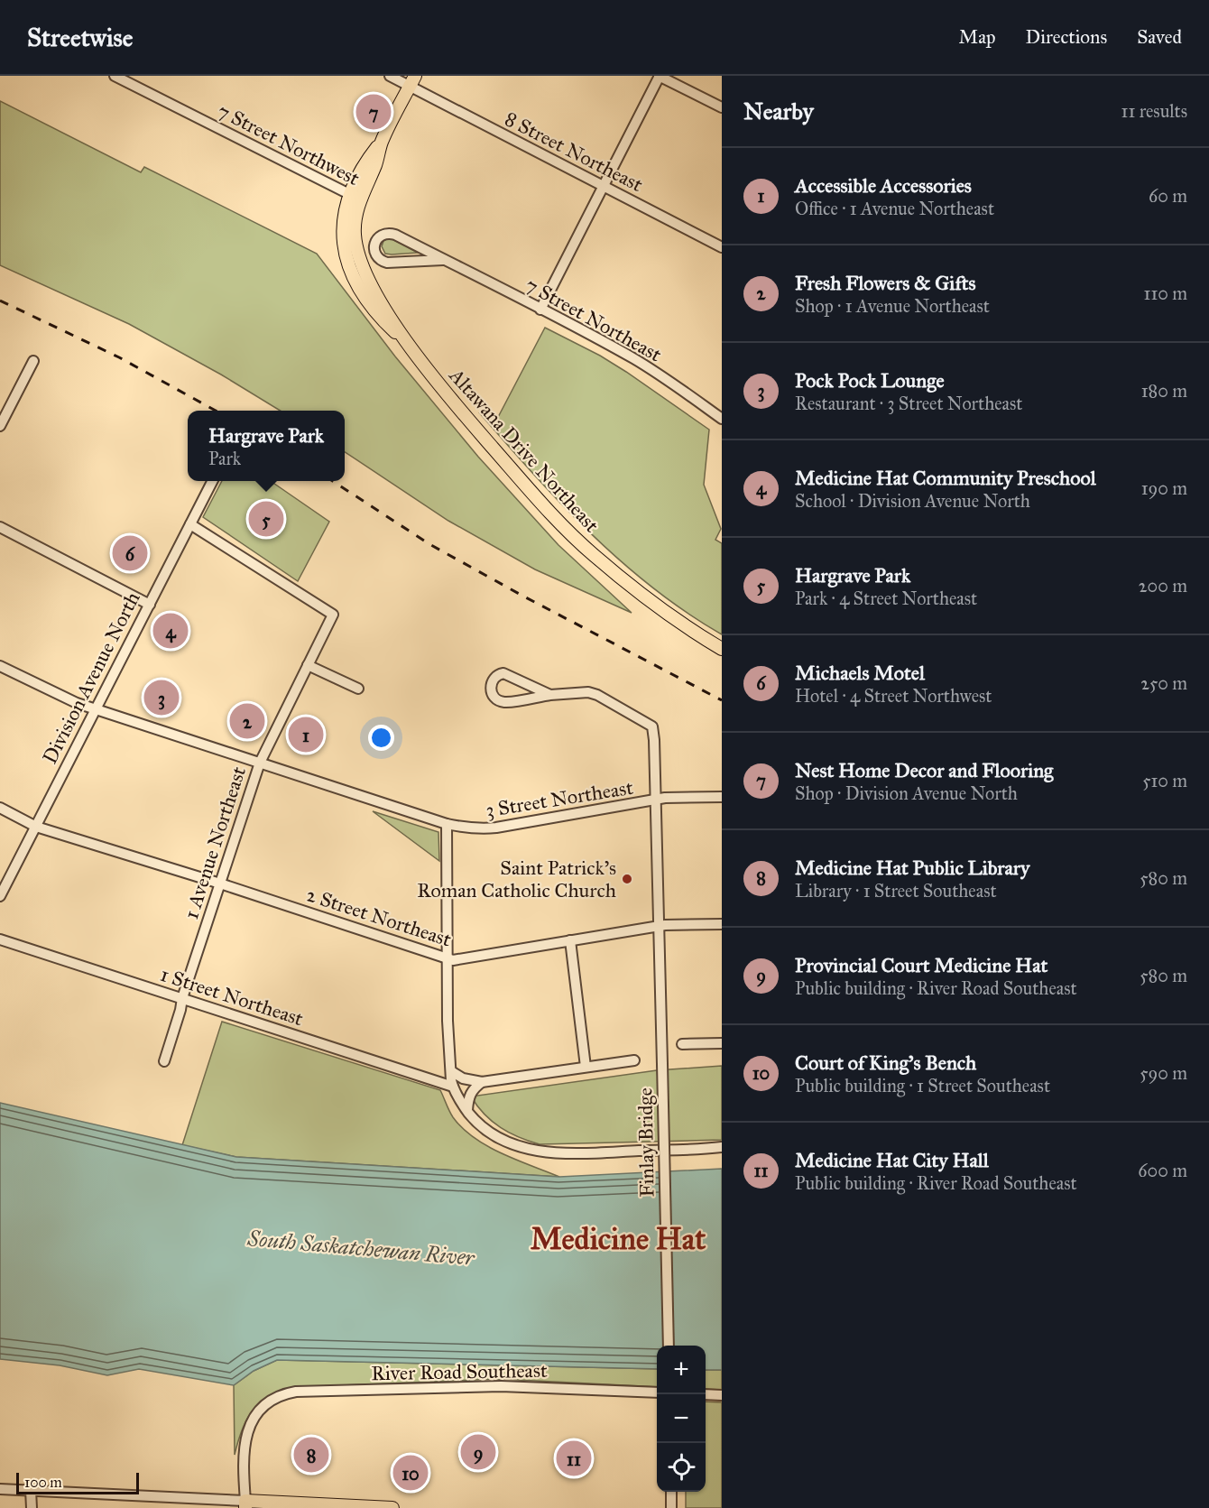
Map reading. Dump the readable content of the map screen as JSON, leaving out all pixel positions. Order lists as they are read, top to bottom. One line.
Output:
{"streets":{"main road":["Altawana Drive Northeast"],"street":["7 Street Northwest","8 Street Northeast","7 Street Northeast","Division Avenue North","3 Street Northeast","1 Avenue Northeast","2 Street Northeast","1 Street Northeast","Finlay Bridge","River Road Southeast"]},"crossings":[["7 Street Northwest","Altawana Drive Northeast"],["Division Avenue North","3 Street Northeast"],["Division Avenue North","1 Avenue Northeast"],["Division Avenue North","2 Street Northeast"],["3 Street Northeast","1 Avenue Northeast"],["3 Street Northeast","Finlay Bridge"],["1 Avenue Northeast","2 Street Northeast"],["1 Avenue Northeast","1 Street Northeast"],["2 Street Northeast","Finlay Bridge"]],"districts":["Medicine Hat"],"water":["South Saskatchewan River"],"places":["Saint Patrick's Roman Catholic Church"],"scale_bar":"100 m","page":{"header":"Streetwise","nav":["Map","Directions","Saved"],"heading":["Nearby","11 results"],"pins":["7","5","6","4","3","2","1","9","8","11","10"],"list":[{"mark":"1","name":"Accessible Accessories","note":"Office · 1 Avenue Northeast","value":"60 m"},{"mark":"2","name":"Fresh Flowers & Gifts","note":"Shop · 1 Avenue Northeast","value":"110 m"},{"mark":"3","name":"Pock Pock Lounge","note":"Restaurant · 3 Street Northeast","value":"180 m"},{"mark":"4","name":"Medicine Hat Community Preschool","note":"School · Division Avenue North","value":"190 m"},{"mark":"5","name":"Hargrave Park","note":"Park · 4 Street Northeast","value":"200 m"},{"mark":"6","name":"Michaels Motel","note":"Hotel · 4 Street Northwest","value":"250 m"},{"mark":"7","name":"Nest Home Decor and Flooring","note":"Shop · Division Avenue North","value":"510 m"},{"mark":"8","name":"Medicine Hat Public Library","note":"Library · 1 Street Southeast","value":"580 m"},{"mark":"9","name":"Provincial Court Medicine Hat","note":"Public building · River Road Southeast","value":"580 m"},{"mark":"10","name":"Court of King's Bench","note":"Public building · 1 Street Southeast","value":"590 m"},{"mark":"11","name":"Medicine Hat City Hall","note":"Public building · River Road Southeast","value":"600 m"}],"popup":["Hargrave Park","Park"],"map_buttons":["+","−"],"scale":"100 m"}}
